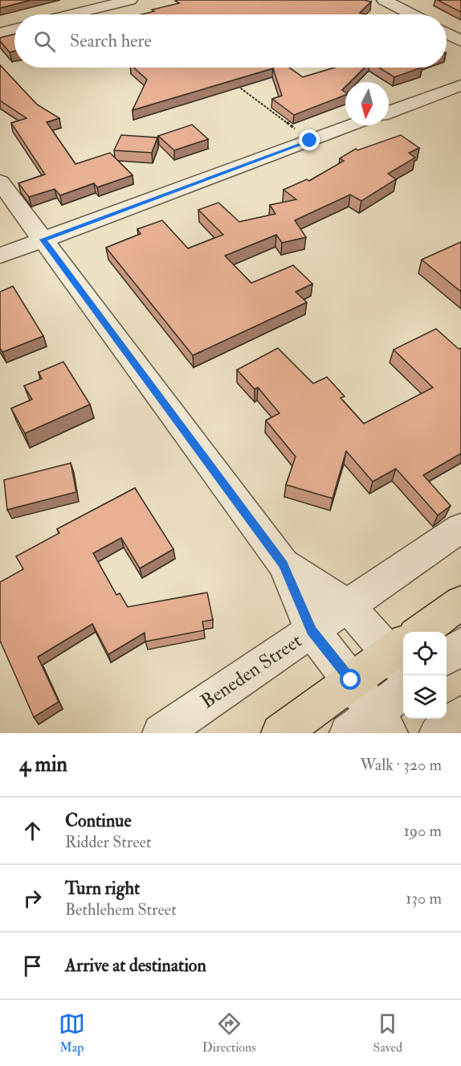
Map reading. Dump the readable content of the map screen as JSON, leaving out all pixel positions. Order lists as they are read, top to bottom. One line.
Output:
{"streets":{"street":["Beneden Street"]},"north":"bottom","page":{"search":"Search here","heading":["4 min","Walk · 320 m"],"list":[["Continue","Ridder Street","190 m"],["Turn right","Bethlehem Street","130 m"],"Arrive at destination"],"nav":["Map","Directions","Saved"]}}
